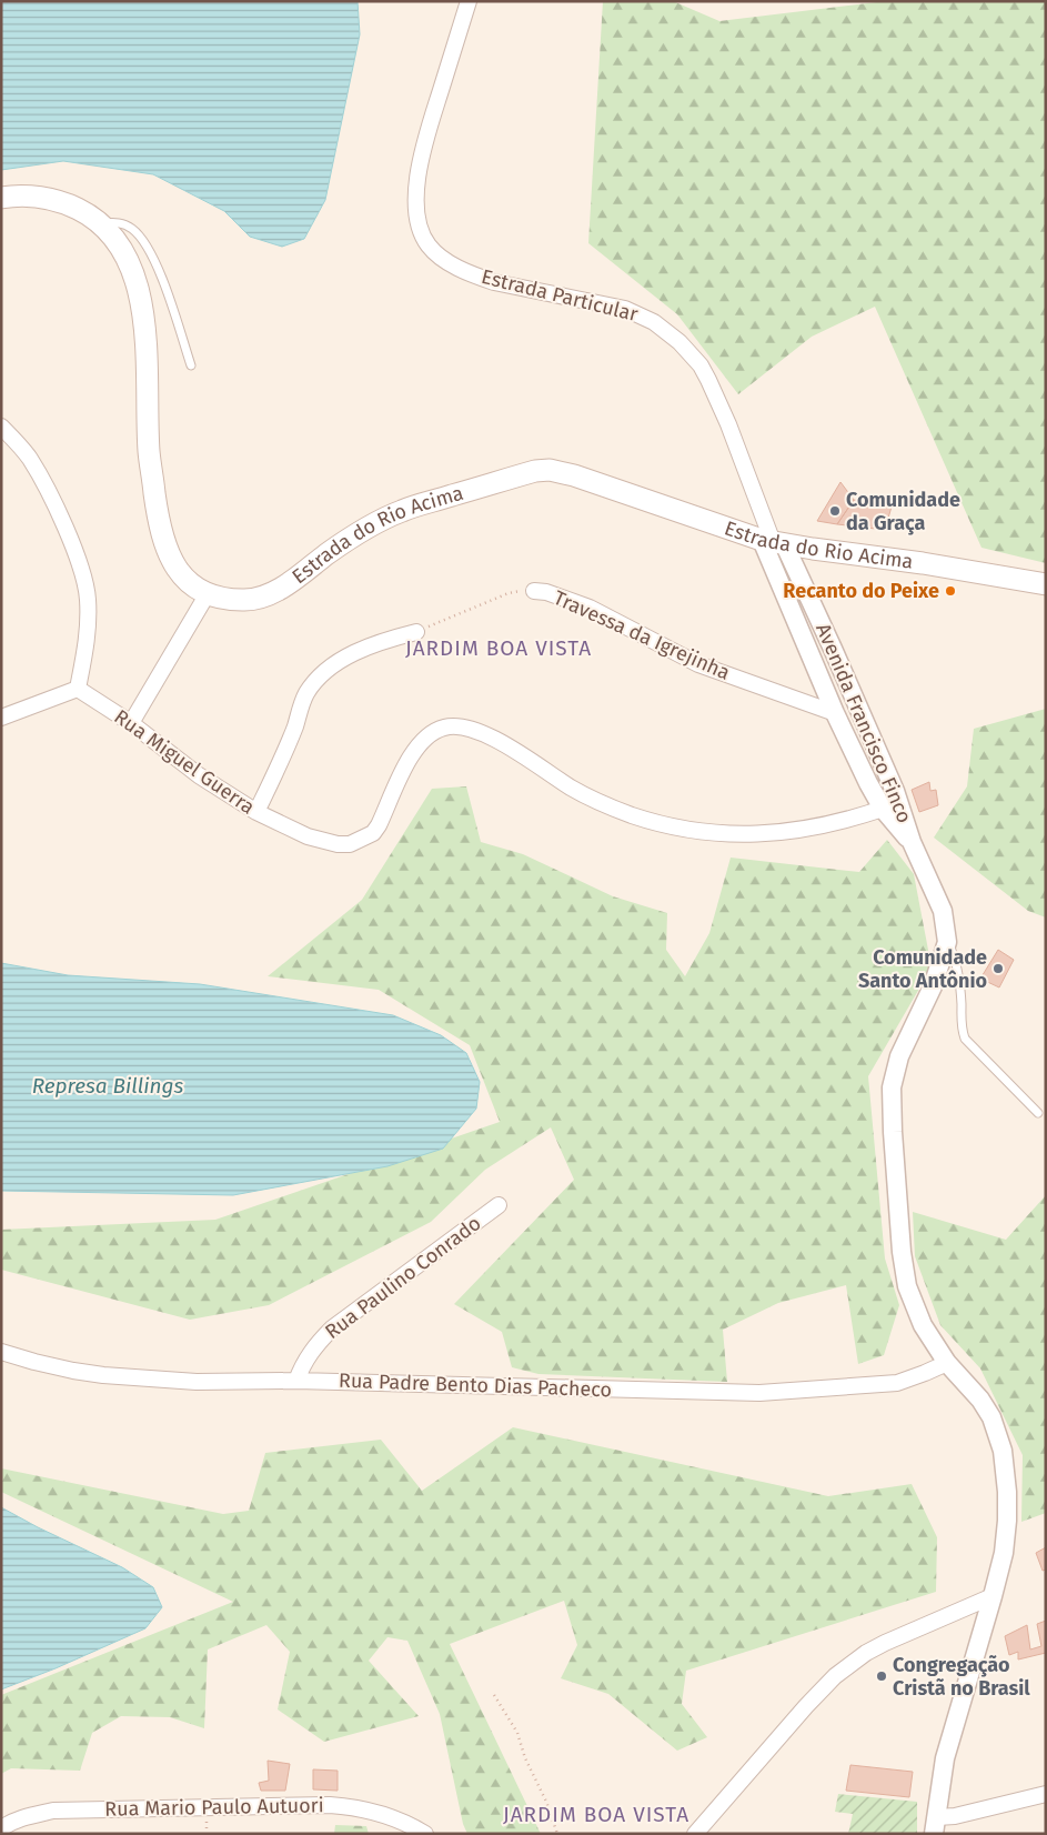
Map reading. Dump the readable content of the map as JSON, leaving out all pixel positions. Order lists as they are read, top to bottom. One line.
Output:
{"streets":{"main road":["Estrada do Rio Acima"],"street":["Estrada Particular","Travessa da Igrejinha","Avenida Francisco Finco","Rua Miguel Guerra","Rua Paulino Conrado","Rua Padre Bento Dias Pacheco","Rua Mario Paulo Autuori"]},"crossings":[["Estrada Particular","Avenida Francisco Finco"],["Estrada do Rio Acima","Avenida Francisco Finco"],["Travessa da Igrejinha","Avenida Francisco Finco"],["Avenida Francisco Finco","Rua Miguel Guerra"],["Avenida Francisco Finco","Rua Padre Bento Dias Pacheco"],["Rua Paulino Conrado","Rua Padre Bento Dias Pacheco"]],"districts":["JARDIM BOA VISTA","JARDIM BOA VISTA"],"water":["Represa Billings"],"places":["Comunidade da Graça","Recanto do Peixe","Comunidade Santo Antônio","Congregação Cristã no Brasil"]}
